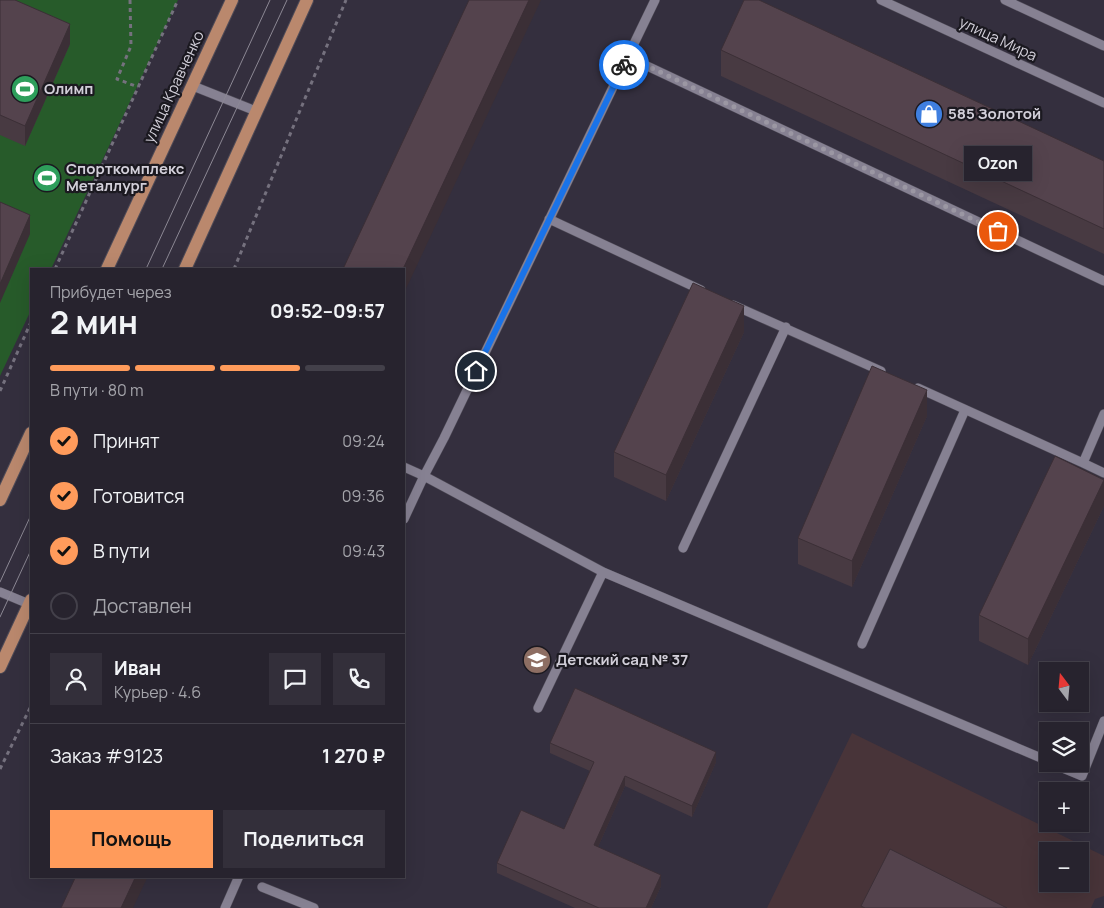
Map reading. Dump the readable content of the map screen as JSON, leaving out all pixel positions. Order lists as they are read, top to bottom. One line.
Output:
{"streets":{"main road":["улица Кравченко"],"street":["улица Мира"]},"places":{"sports":["Олимп","Спорткомплекс Металлург"],"shop":["585 Золотой"],"other":["Ozon"],"school or university":["Детский сад № 37"]},"north":"top","page":{"bubble":"Ozon","heading":["2 мин","Прибудет через","09:52–09:57"],"panel":["Иван","Курьер · 4.6","Заказ #9123","1 270 ₽"],"bar":"В пути · 80 m","list":[["Принят","09:24"],["Готовится","09:36"],["В пути","09:43"],"Доставлен"],"map_buttons":["+","−"],"buttons":["Помощь","Поделиться"]}}
